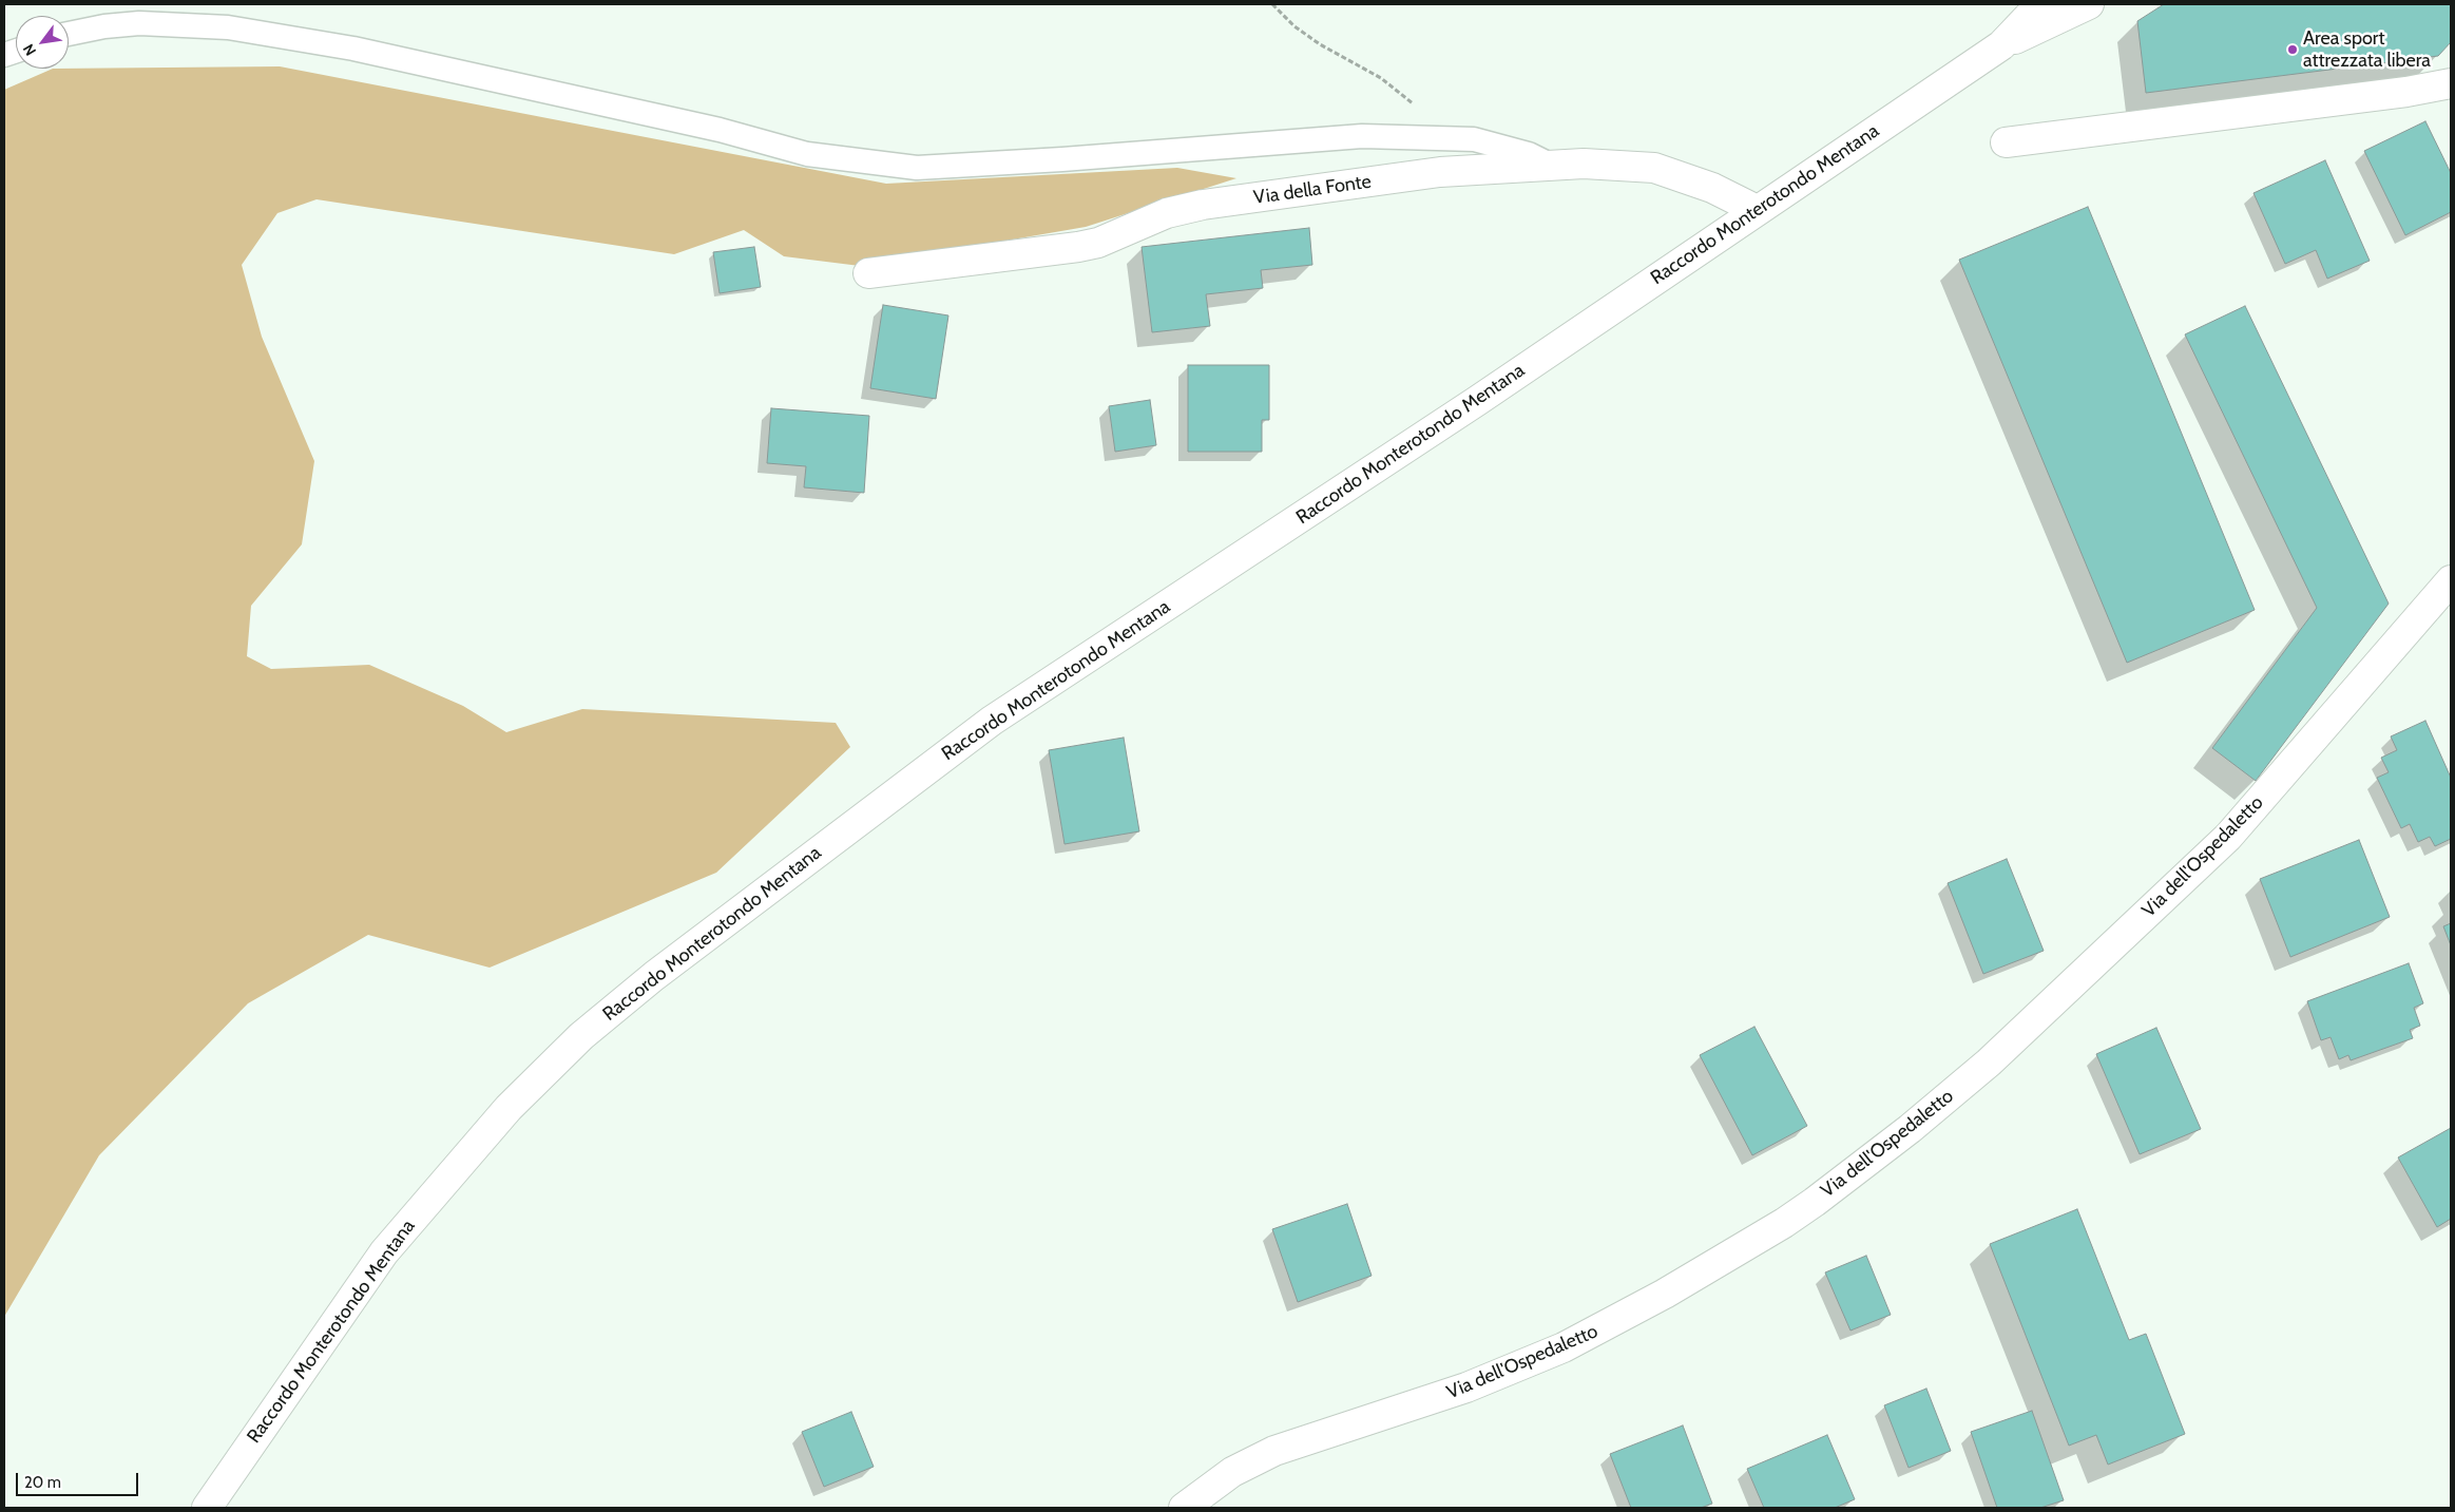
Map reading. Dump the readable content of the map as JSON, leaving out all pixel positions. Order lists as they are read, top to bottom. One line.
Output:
{"streets":{"street":["Via della Fonte","Raccordo Monterotondo Mentana","Via dell'Ospedaletto"]},"crossings":[["Via della Fonte","Raccordo Monterotondo Mentana"]],"places":["Area sport attrezzata libera"],"scale_bar":"20 m","north":"bottom left"}
